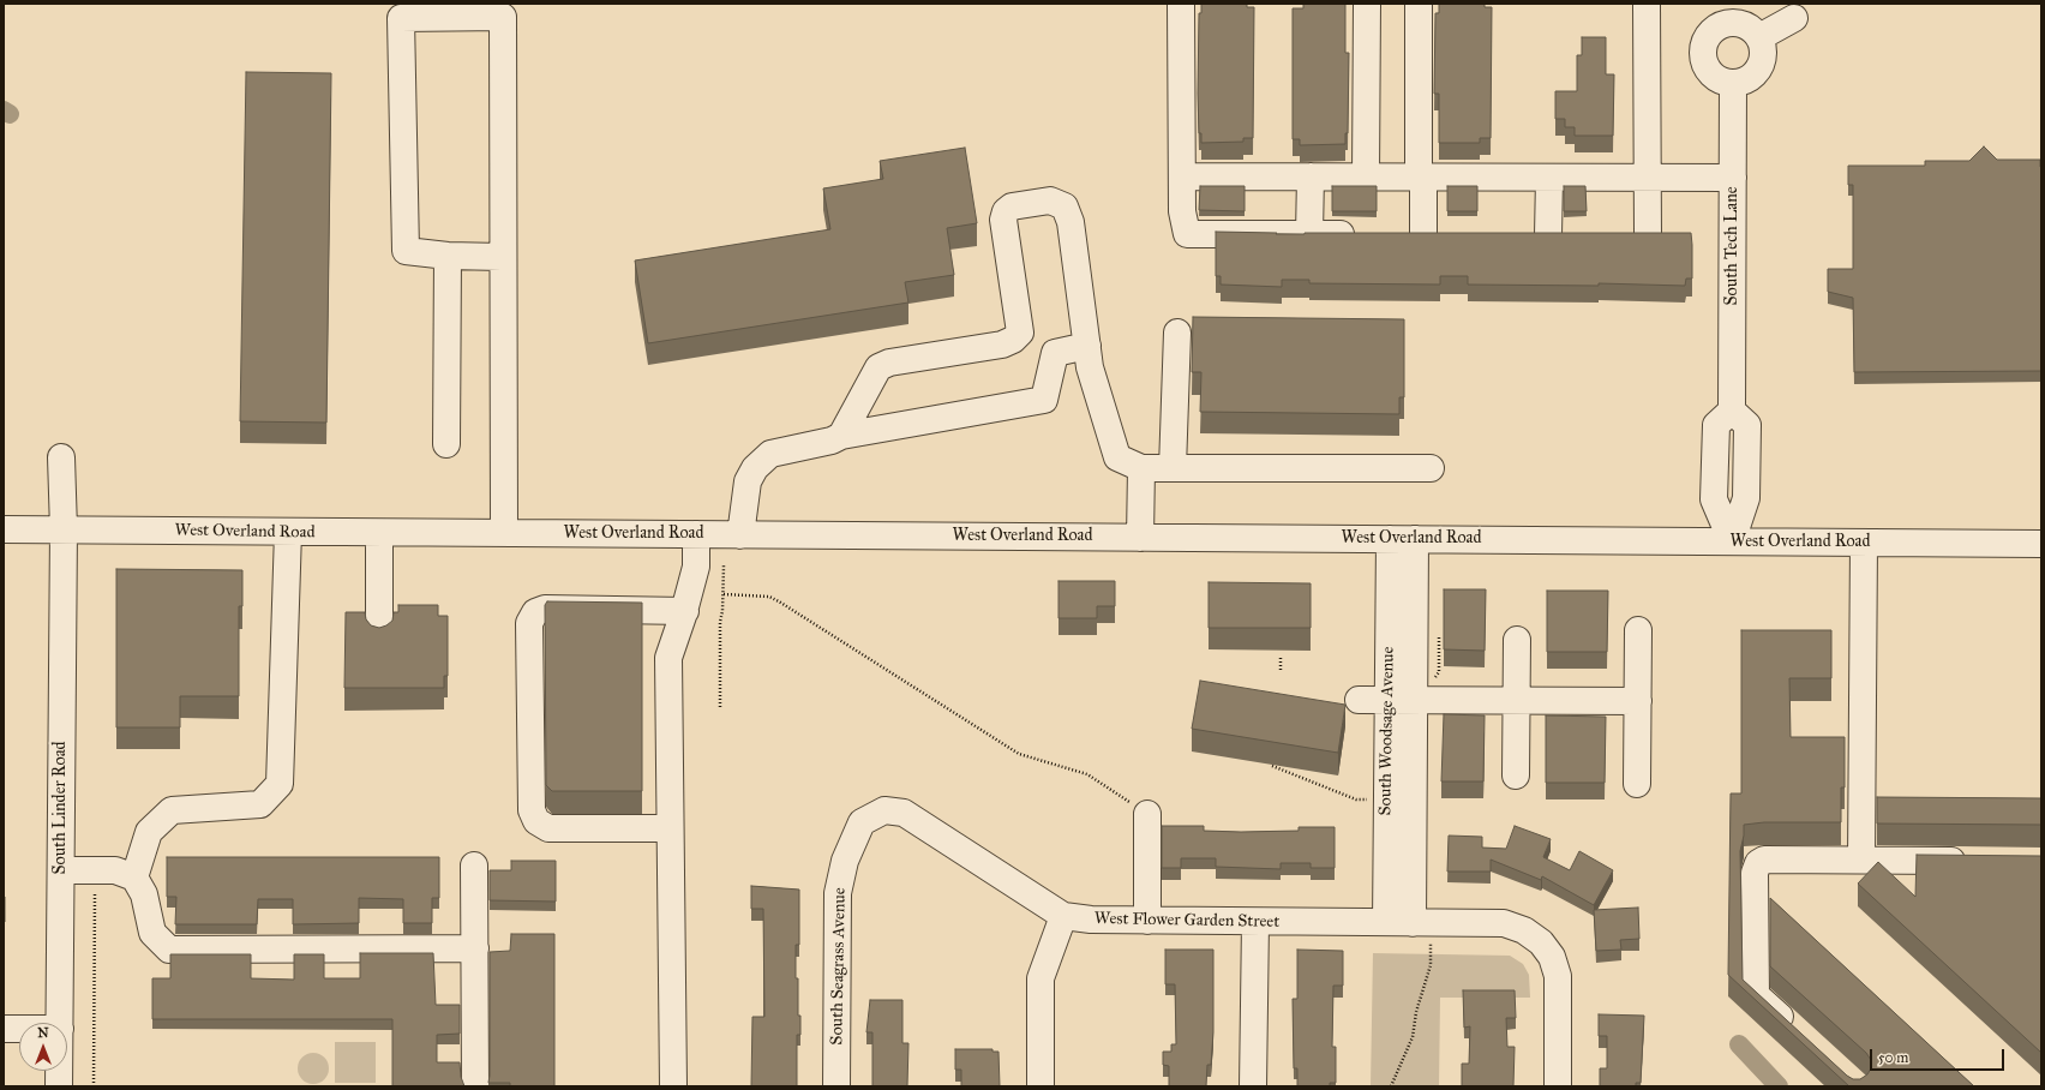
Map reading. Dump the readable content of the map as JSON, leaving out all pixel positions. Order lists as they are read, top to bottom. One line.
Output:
{"streets":{"street":["South Tech Lane","West Overland Road","South Woodsage Avenue","South Linder Road","West Flower Garden Street","South Seagrass Avenue"]},"crossings":[["South Tech Lane","West Overland Road"],["West Overland Road","South Woodsage Avenue"],["West Overland Road","South Linder Road"],["South Woodsage Avenue","West Flower Garden Street"],["West Flower Garden Street","South Seagrass Avenue"]],"scale_bar":"50 m","north":"top"}
